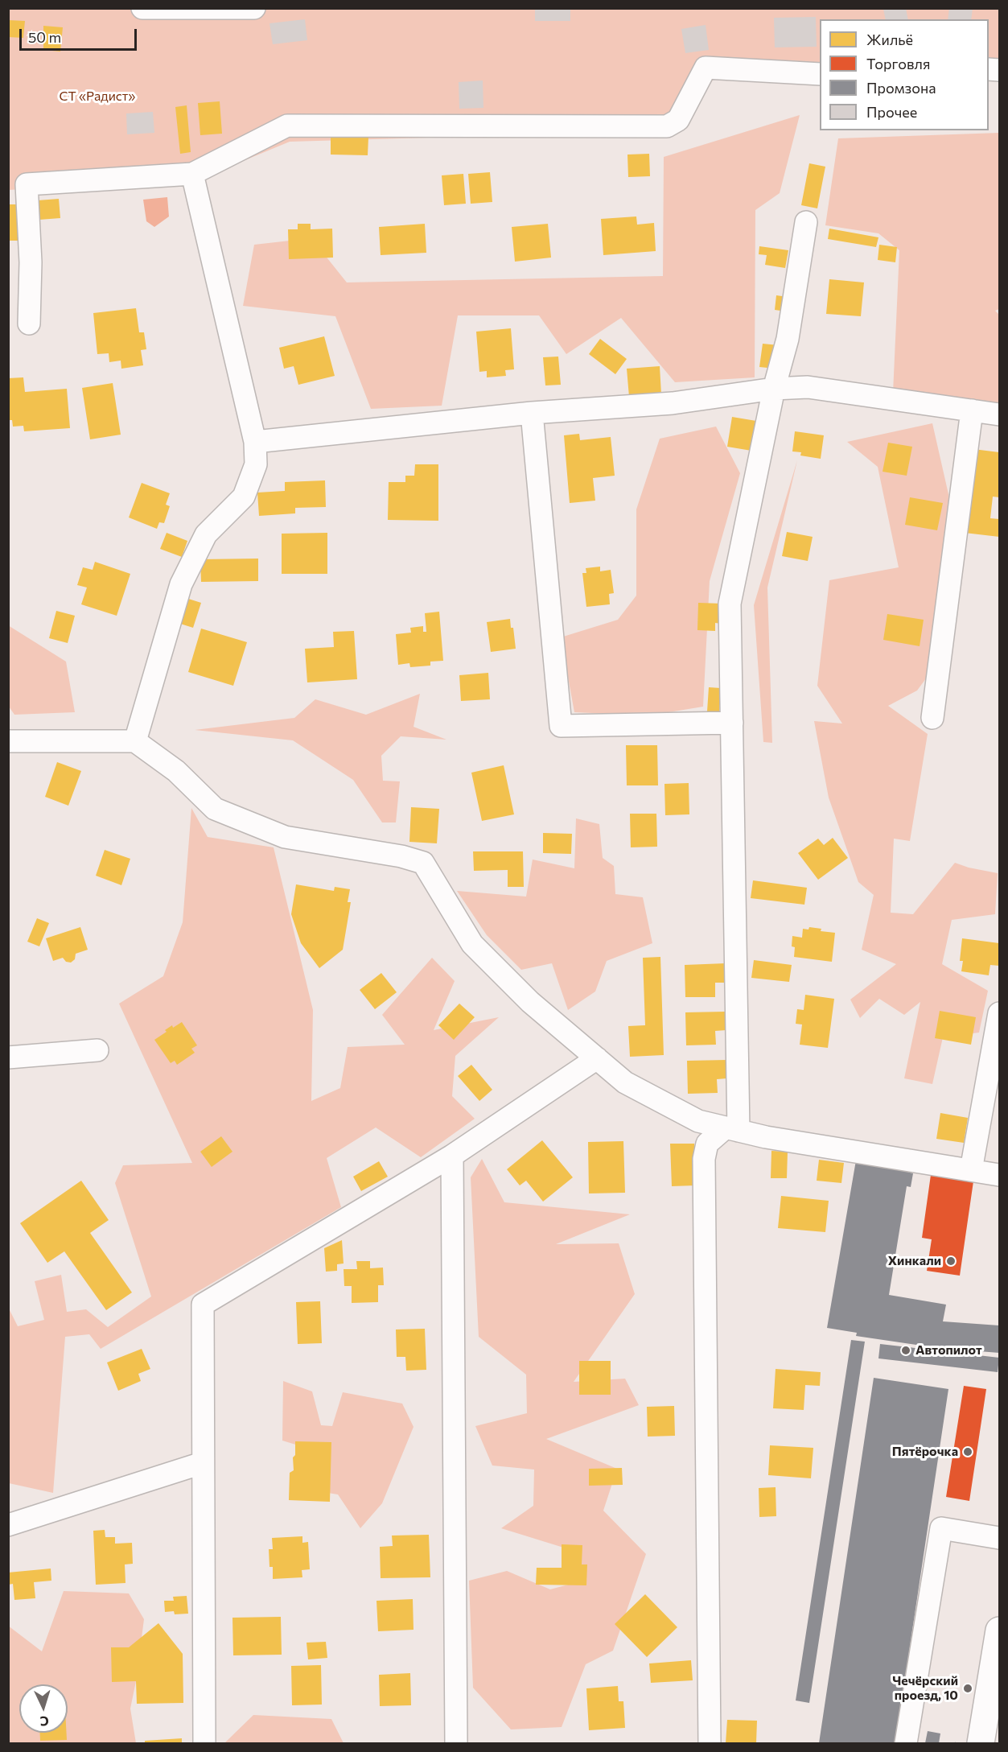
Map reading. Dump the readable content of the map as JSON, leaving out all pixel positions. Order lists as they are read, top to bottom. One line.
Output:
{"parks":["СТ «Радист»"],"places":["Хинкали","Автопилот","Пятёрочка","Чечёрский проезд, 10"],"legend":["Жильё","Торговля","Промзона","Прочее"],"scale_bar":"50 m","north":"bottom"}
